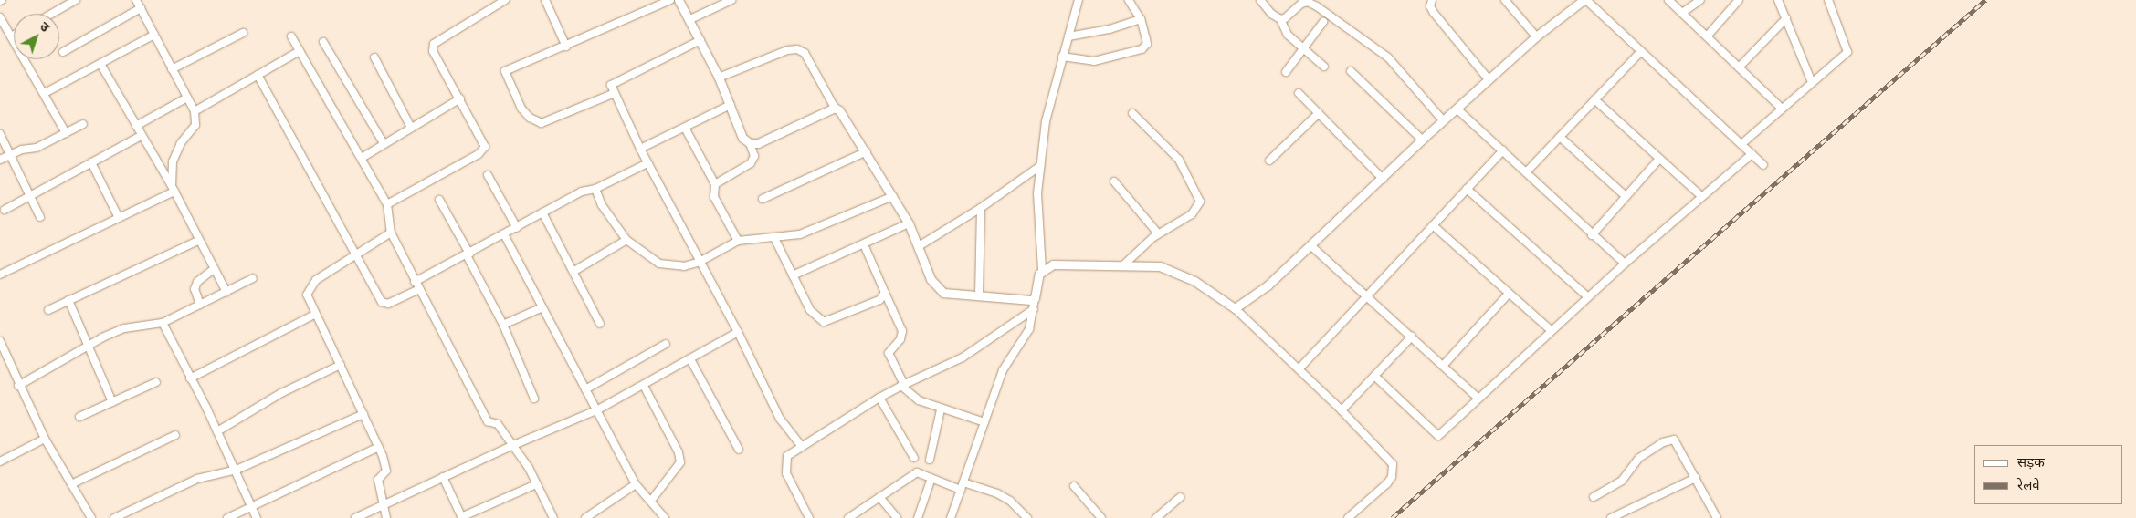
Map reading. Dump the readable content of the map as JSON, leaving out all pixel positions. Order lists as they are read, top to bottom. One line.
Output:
{"legend":["सड़क","रेलवे"],"north":"top right"}
